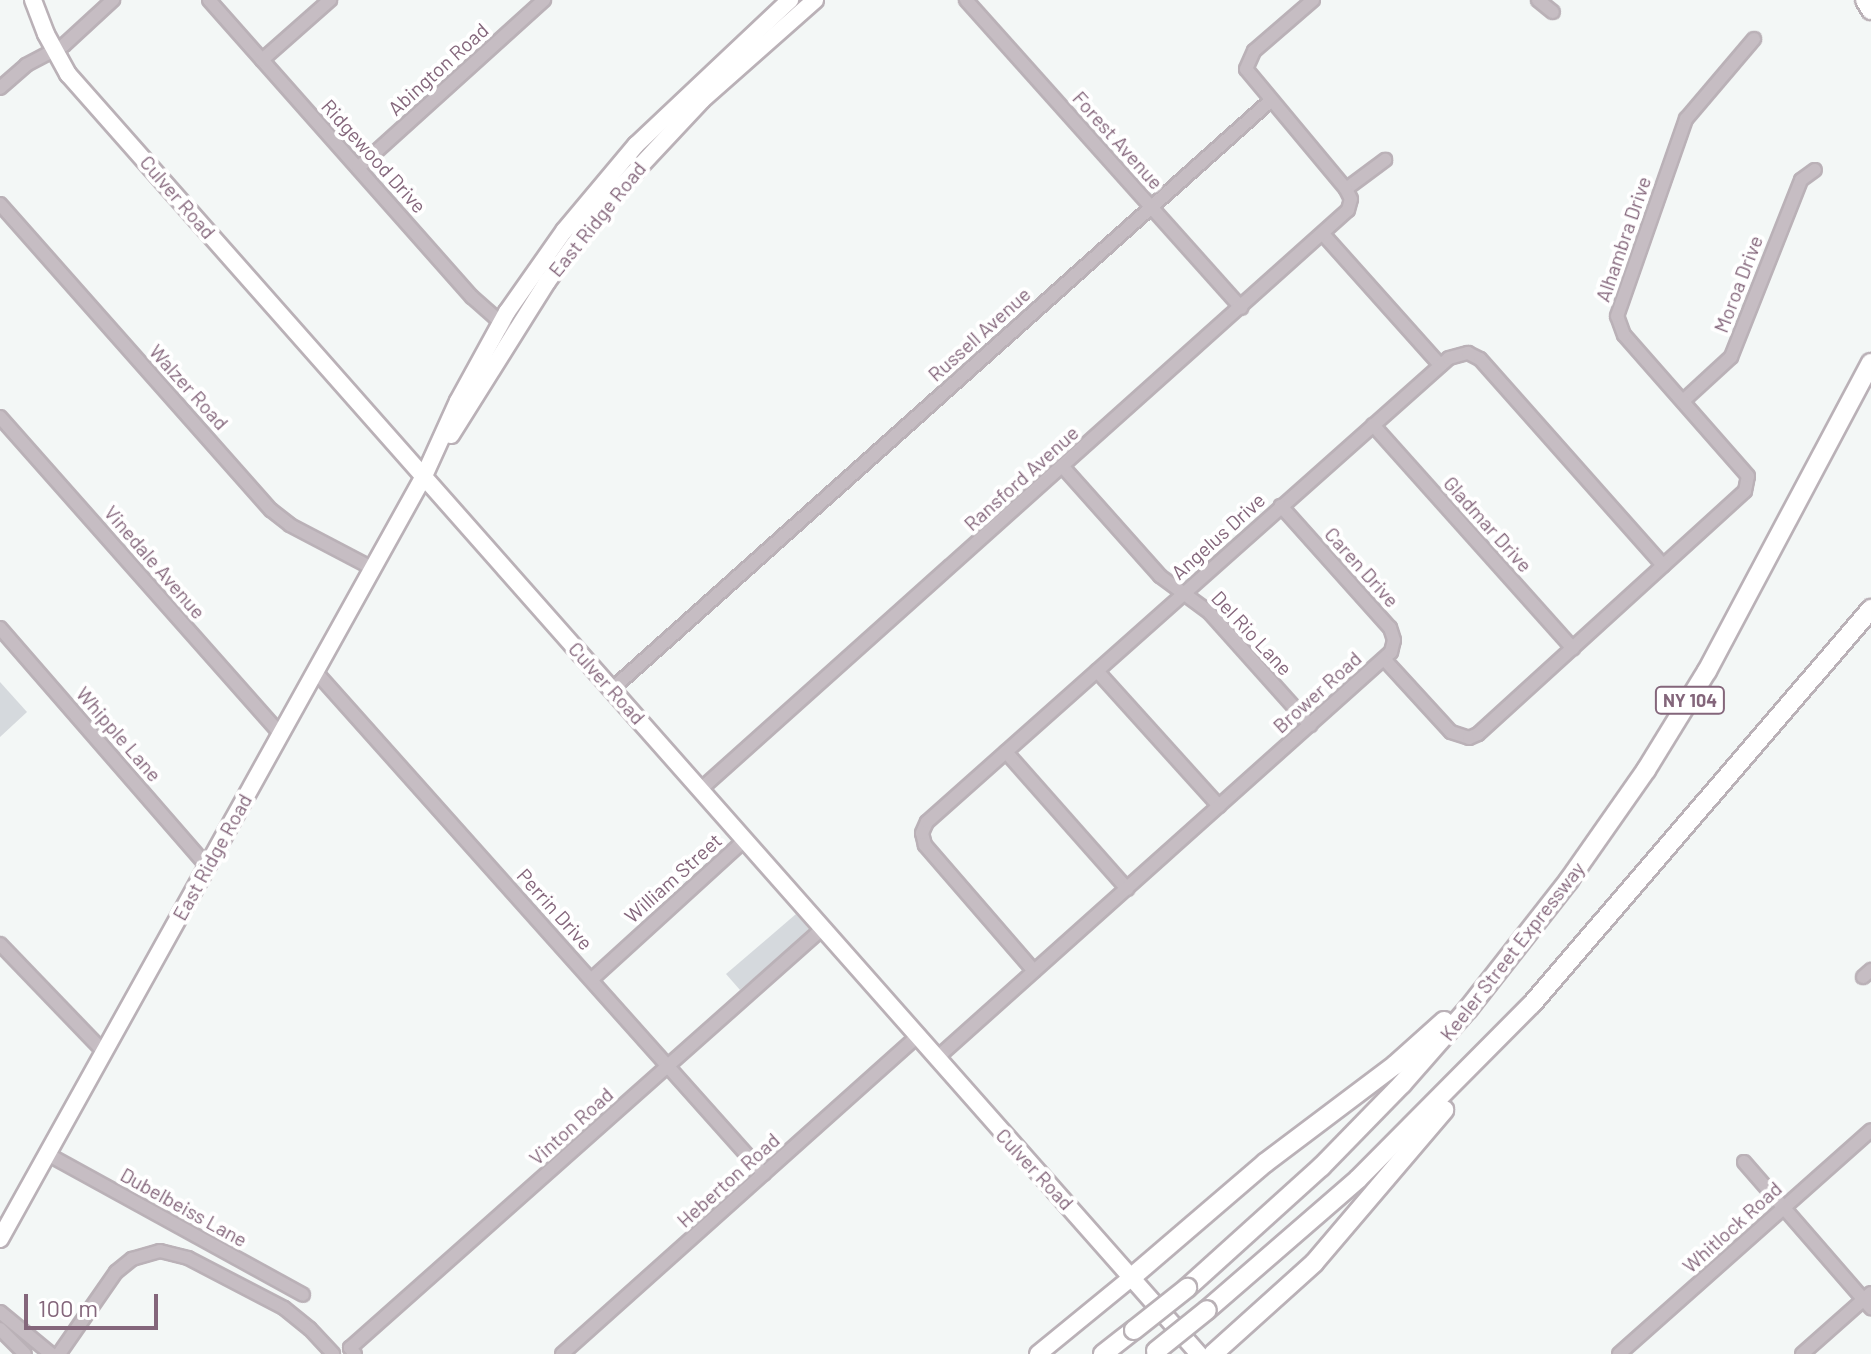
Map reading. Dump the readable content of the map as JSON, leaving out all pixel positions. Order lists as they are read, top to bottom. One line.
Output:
{"streets":{"highway":["NY 104","Keeler Street Expressway"],"main road":["Culver Road","East Ridge Road"],"street":["Abington Road","Forest Avenue","Ridgewood Drive","Alhambra Drive","Moroa Drive","Russell Avenue","Walzer Road","Ransford Avenue","Gladmar Drive","Angelus Drive","Vinedale Avenue","Caren Drive","Del Rio Lane","Brower Road","Whipple Lane","William Street","Perrin Drive","Vinton Road","Heberton Road","Dubelbeiss Lane","Whitlock Road"]},"crossings":[["Abington Road","Ridgewood Drive"],["Forest Avenue","Russell Avenue"],["Forest Avenue","Ransford Avenue"],["Ridgewood Drive","East Ridge Road"],["Culver Road","East Ridge Road"],["Culver Road","Russell Avenue"],["Culver Road","Ransford Avenue"],["Culver Road","Brower Road"],["Culver Road","William Street"],["Culver Road","Vinton Road"],["Culver Road","Heberton Road"],["East Ridge Road","Walzer Road"],["East Ridge Road","Vinedale Avenue"],["East Ridge Road","Whipple Lane"],["East Ridge Road","Perrin Drive"],["East Ridge Road","Dubelbeiss Lane"],["Alhambra Drive","Moroa Drive"],["Alhambra Drive","Brower Road"],["Ransford Avenue","Del Rio Lane"],["Gladmar Drive","Angelus Drive"],["Gladmar Drive","Brower Road"],["Angelus Drive","Caren Drive"],["Angelus Drive","Del Rio Lane"],["Angelus Drive","Brower Road"],["Caren Drive","Brower Road"],["Del Rio Lane","Brower Road"],["NY 104","Keeler Street Expressway"],["William Street","Perrin Drive"],["Perrin Drive","Vinton Road"],["Perrin Drive","Heberton Road"]],"scale_bar":"100 m"}
